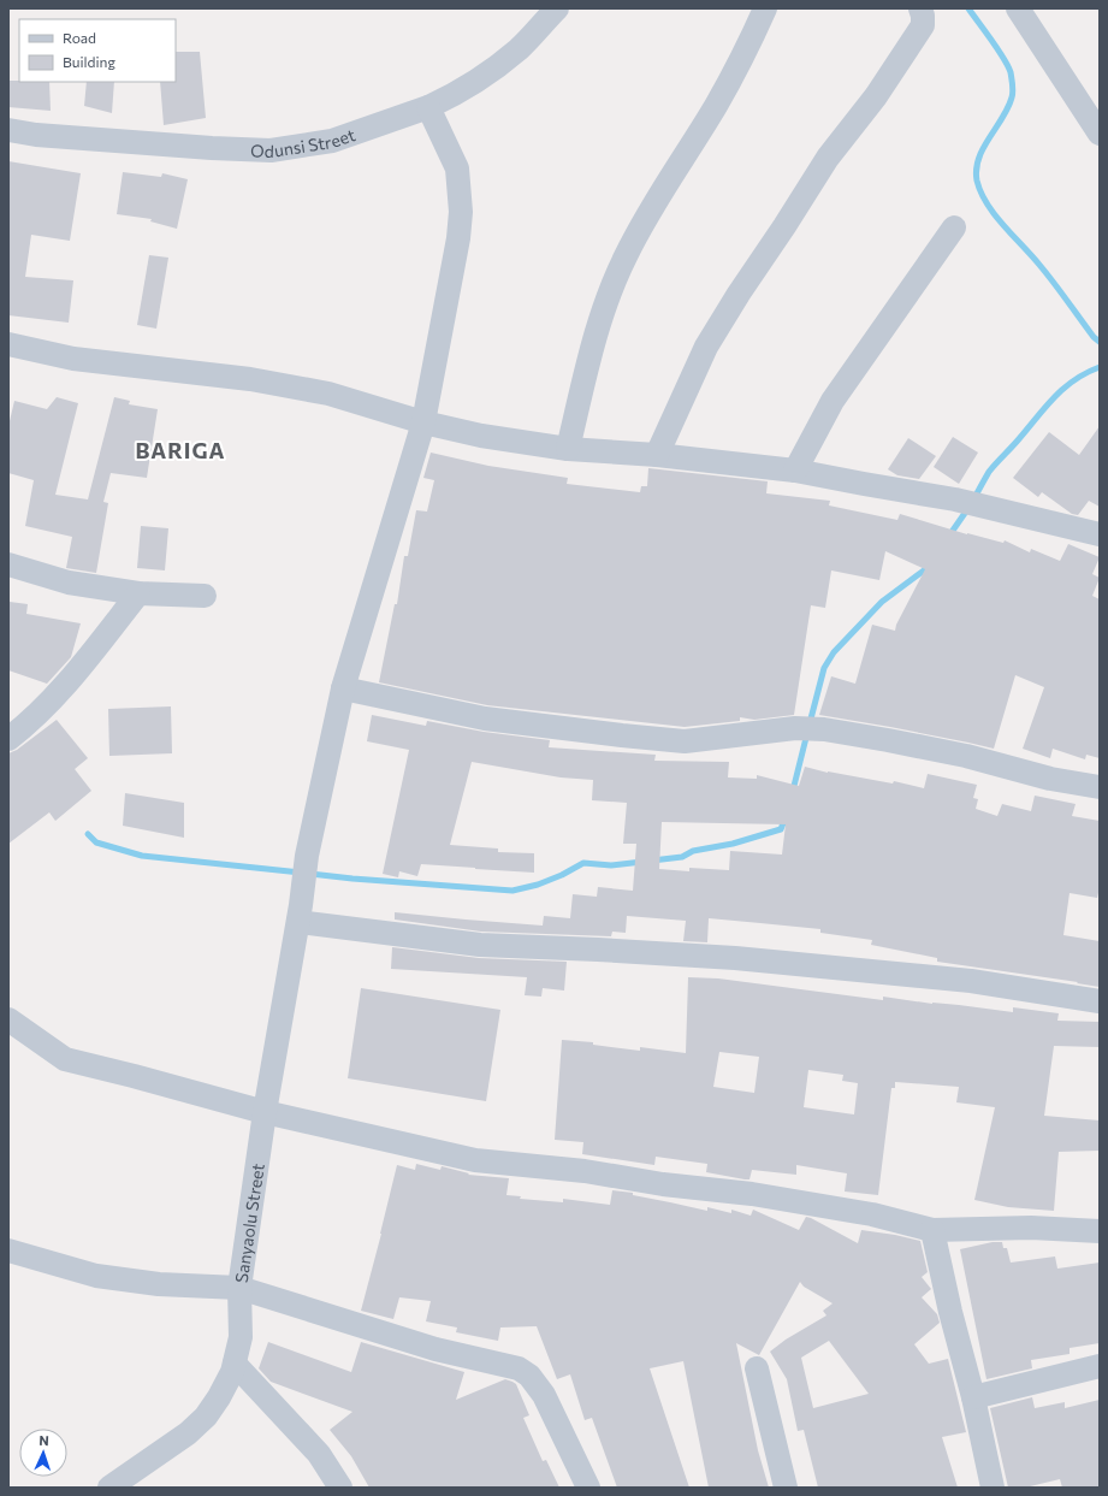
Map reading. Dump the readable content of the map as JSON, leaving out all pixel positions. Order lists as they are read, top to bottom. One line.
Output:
{"streets":{"street":["Odunsi Street","Sanyaolu Street"]},"crossings":[["Odunsi Street","Sanyaolu Street"]],"districts":["BARIGA"],"legend":["Road","Building"],"north":"top"}
